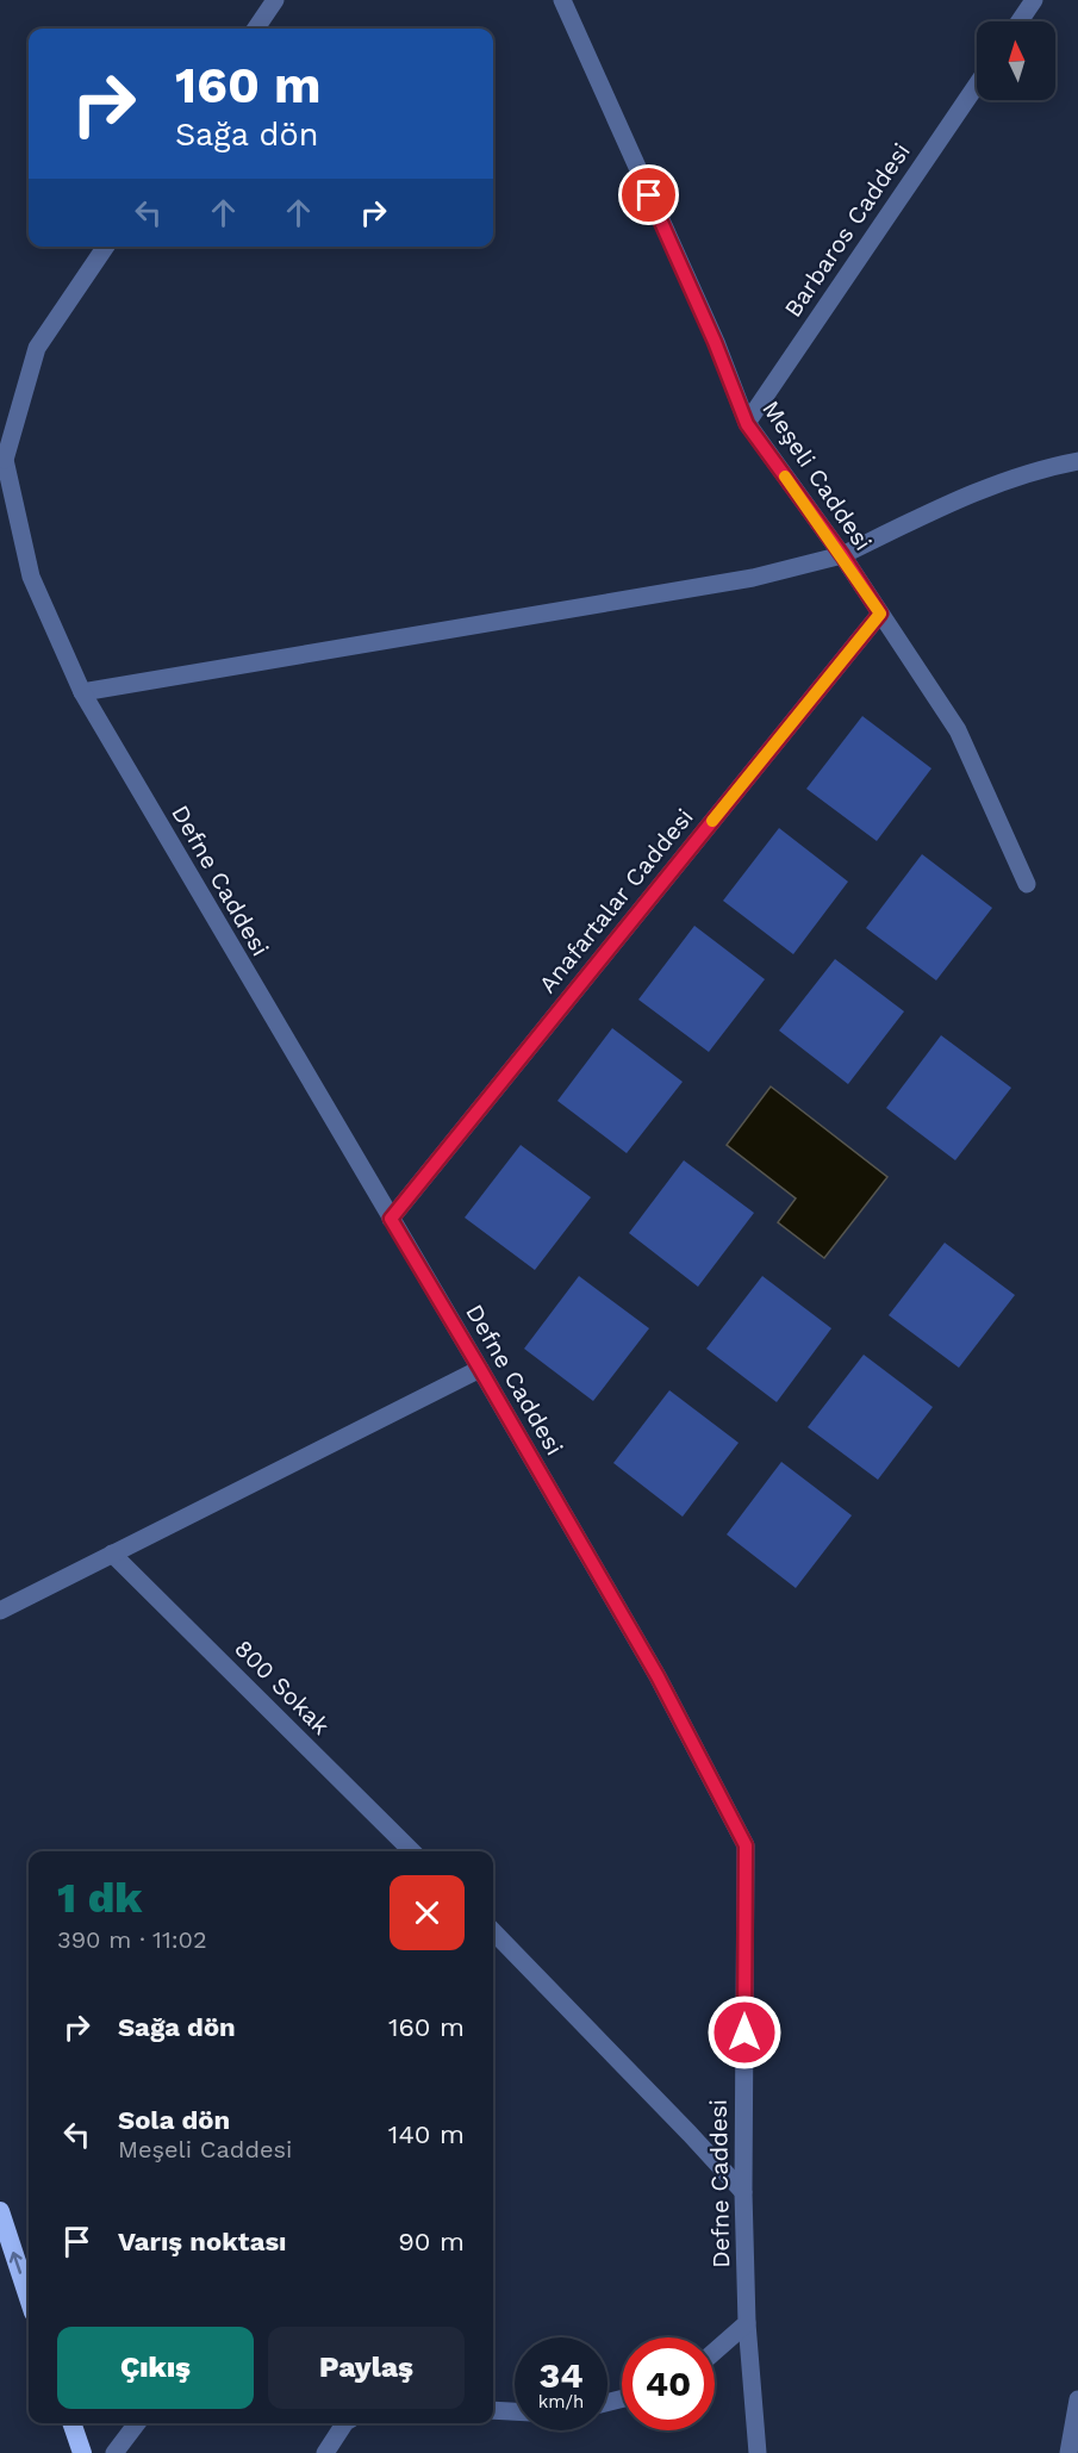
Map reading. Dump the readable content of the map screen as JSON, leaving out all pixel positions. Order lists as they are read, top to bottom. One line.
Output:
{"streets":{"street":["Barbaros Caddesi","Meşeli Caddesi","Defne Caddesi","Anafartalar Caddesi","800 Sokak"]},"crossings":[["Barbaros Caddesi","Meşeli Caddesi"],["Meşeli Caddesi","Anafartalar Caddesi"],["Defne Caddesi","Anafartalar Caddesi"]],"north":"top","page":{"turn":["160 m","Sağa dön"],"heading":["1 dk","390 m · 11:02"],"list":[{"name":"Sağa dön","value":"160 m"},{"name":"Sola dön","note":"Meşeli Caddesi","value":"140 m"},{"name":"Varış noktası","value":"90 m"}],"buttons":["Çıkış","Paylaş"],"speed":"34 km/h","limit":"40"}}
